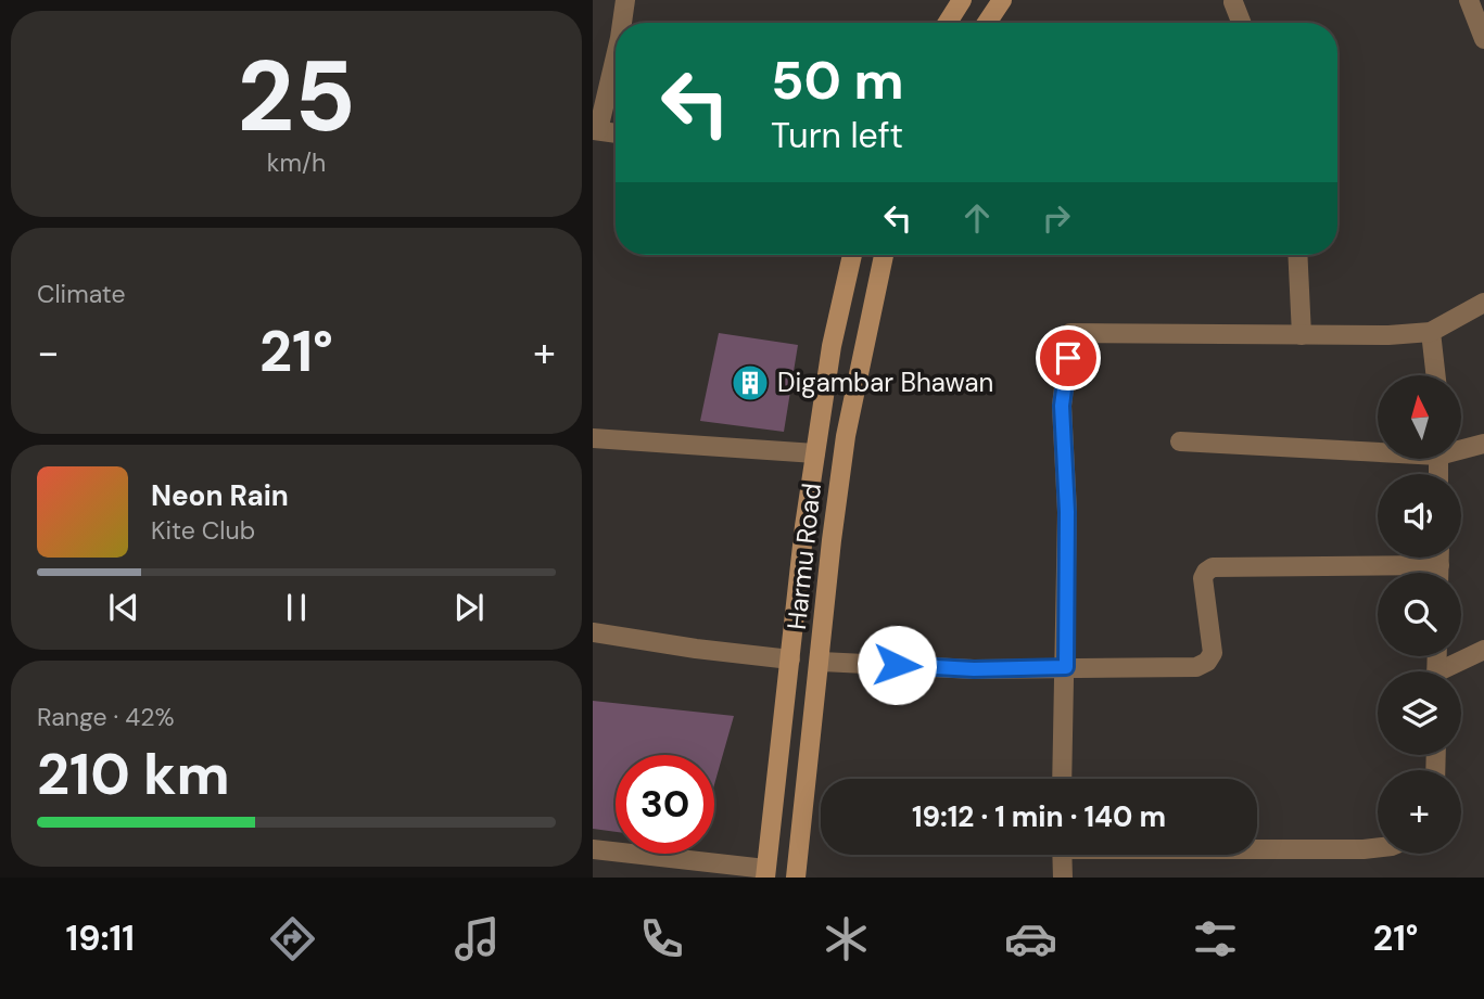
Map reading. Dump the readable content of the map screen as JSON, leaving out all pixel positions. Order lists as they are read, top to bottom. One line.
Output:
{"streets":{"main road":["Harmu Road"]},"places":{"building":["Digambar Bhawan"]},"north":"top","page":{"tile":[["25","km/h"],"Climate",["Range · 42%","210 km"]],"turn":["50 m","Turn left"],"heat":["−","21°","+"],"map_buttons":"+","song":["Neon Rain","Kite Club"],"limit":"30","trip":"19:12 · 1 min · 140 m","tabs":["19:11","21°"]}}
